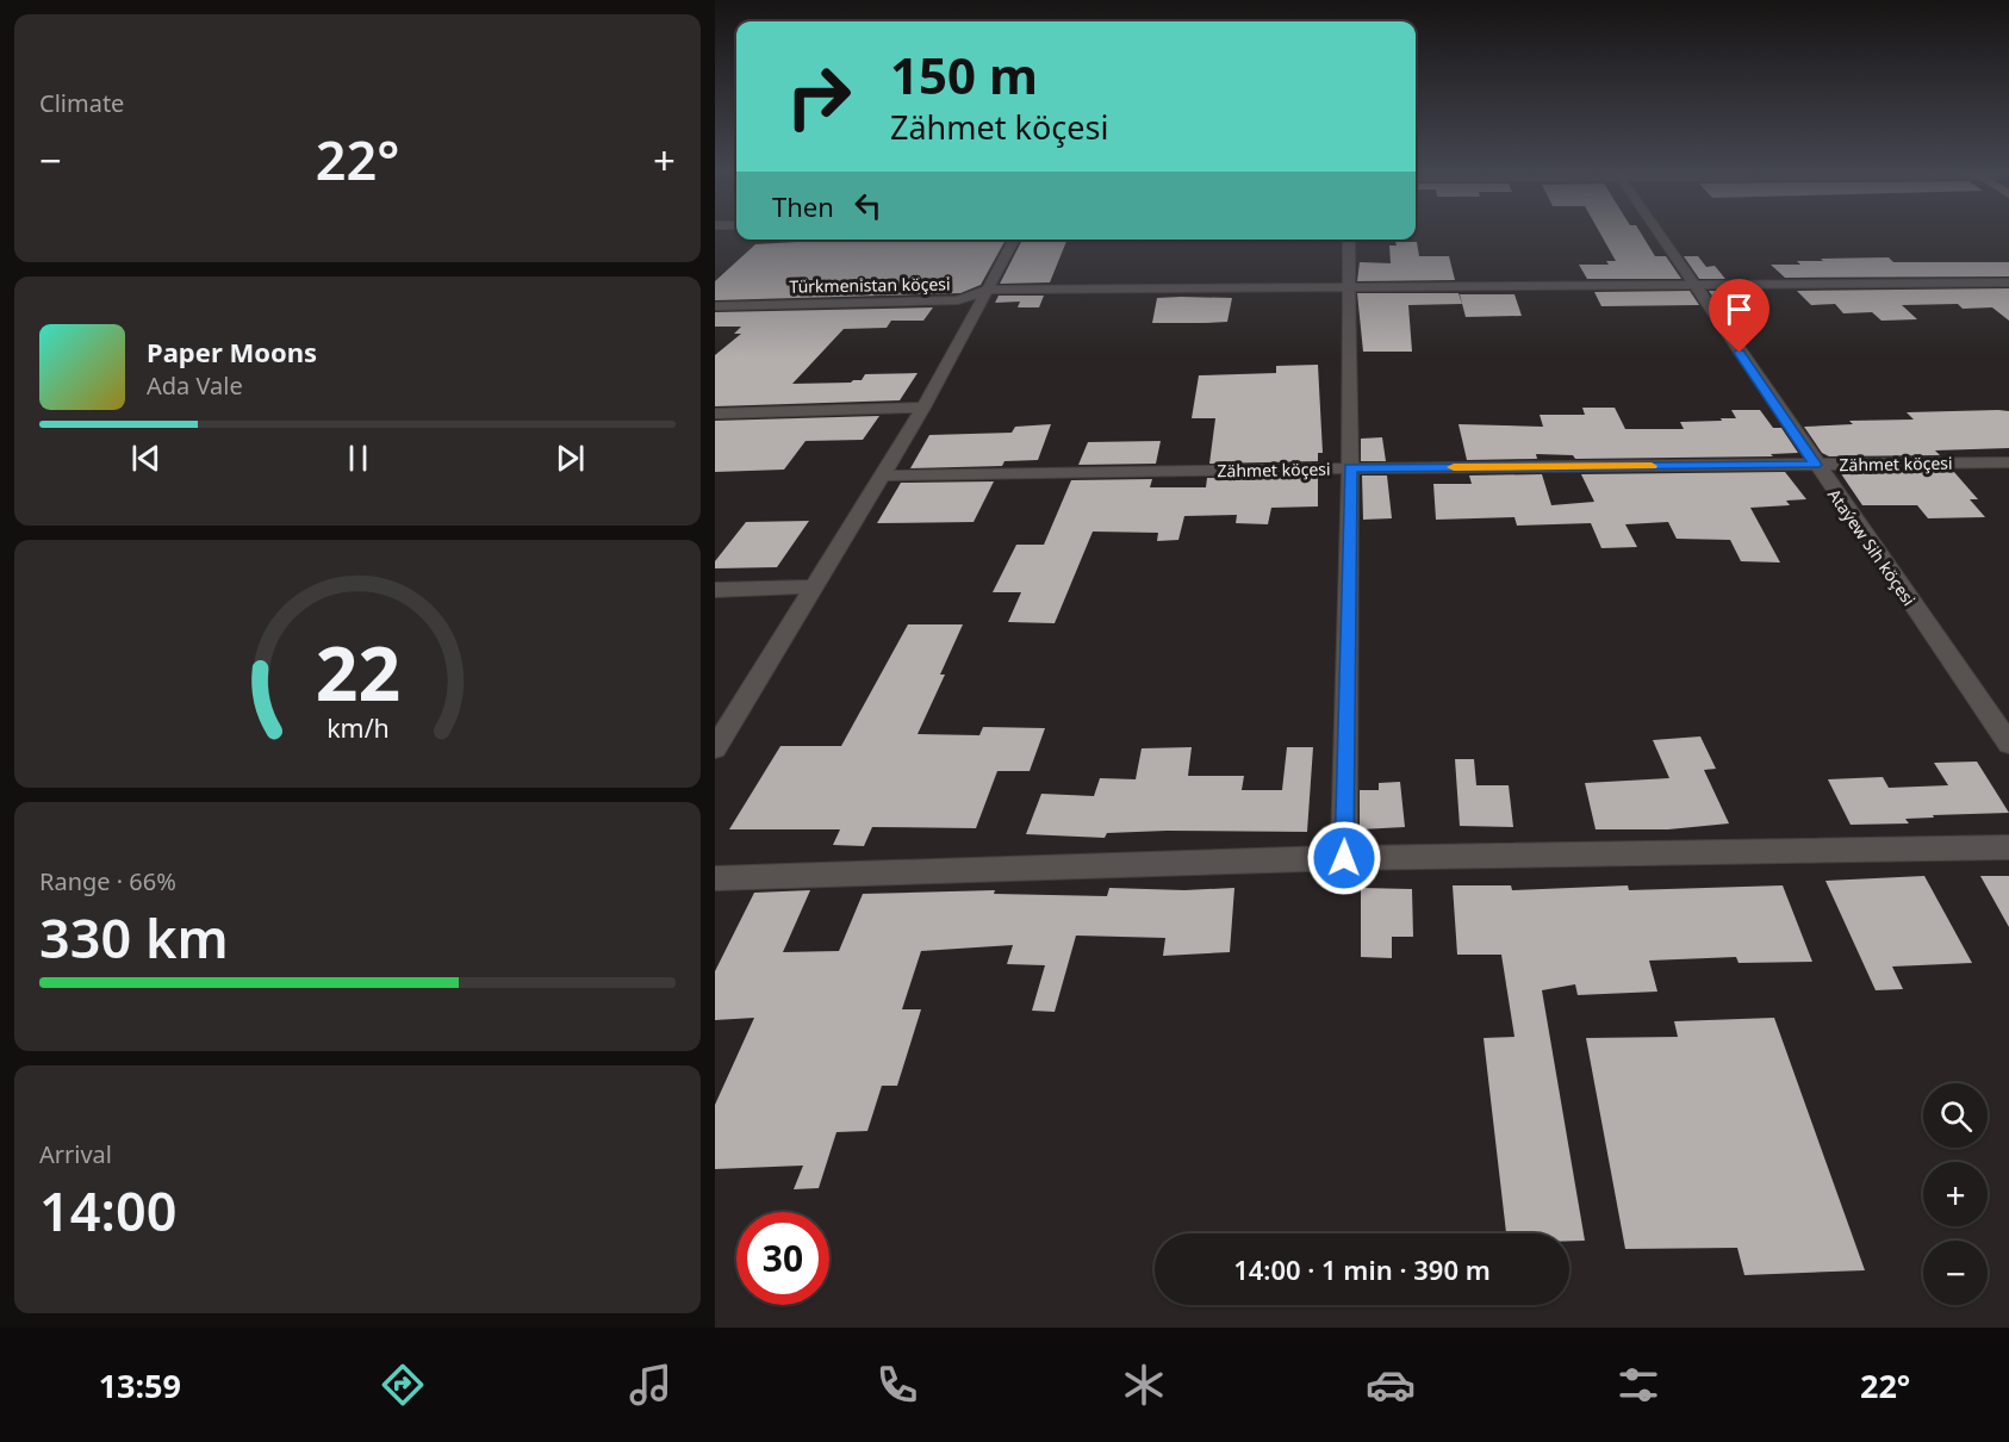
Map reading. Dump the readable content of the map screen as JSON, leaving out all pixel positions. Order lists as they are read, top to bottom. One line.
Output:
{"streets":{"street":["Türkmenistan köçesi","Zähmet köçesi","Ataýew Sih köçesi"]},"crossings":[["Türkmenistan köçesi","Ataýew Sih köçesi"],["Zähmet köçesi","Ataýew Sih köçesi"]],"page":{"tile":["Climate",["Range · 66%","330 km"],["Arrival","14:00"]],"turn":["150 m","Zähmet köçesi"],"heat":["−","22°","+"],"then":"Then","song":["Paper Moons","Ada Vale"],"map_buttons":["+","−"],"limit":"30","trip":"14:00 · 1 min · 390 m","tabs":["13:59","22°"],"gauge":["22","km/h"]}}
